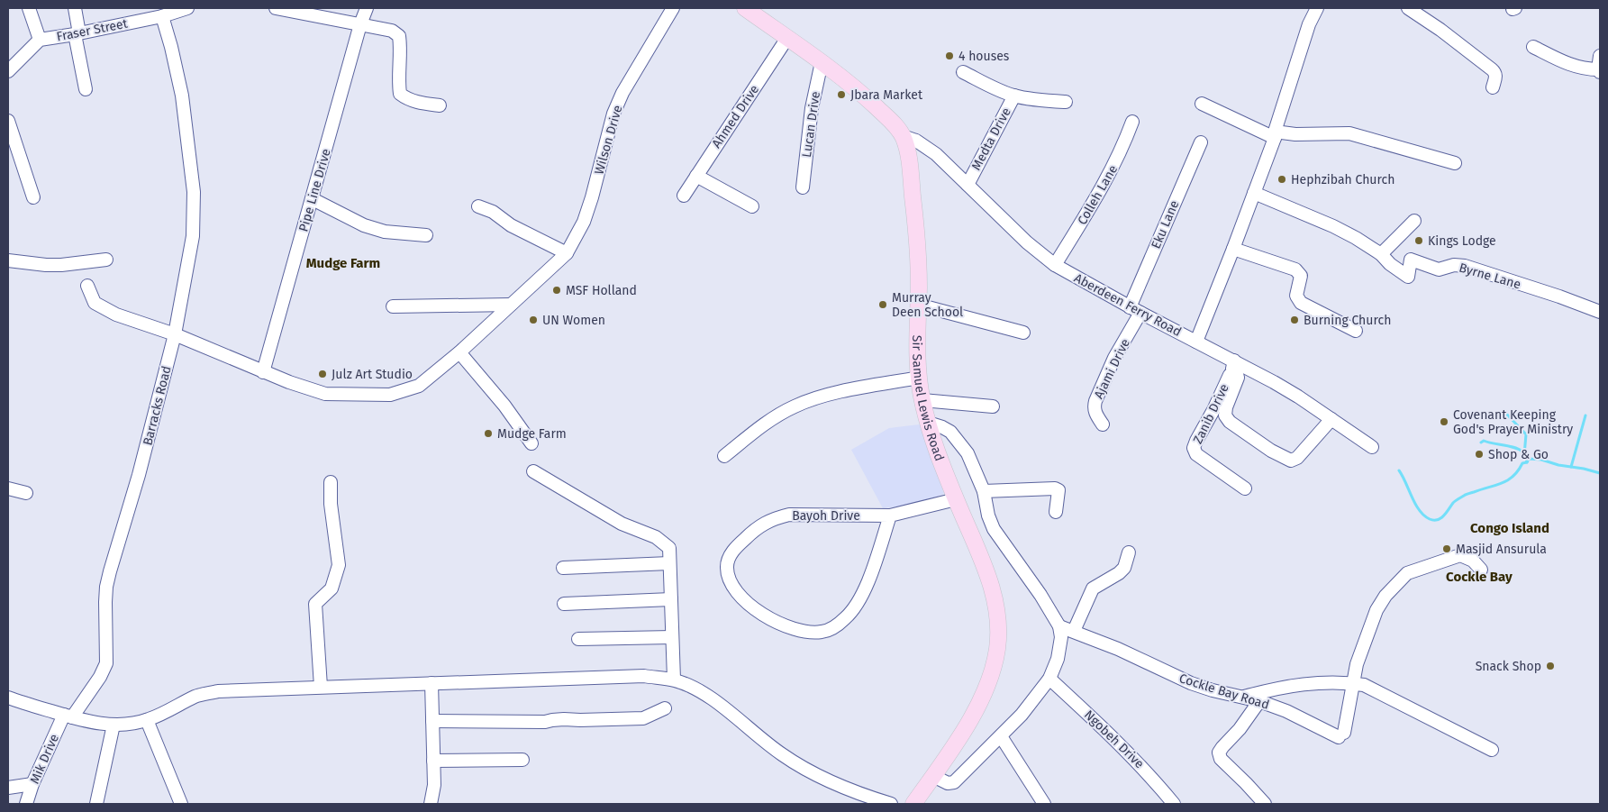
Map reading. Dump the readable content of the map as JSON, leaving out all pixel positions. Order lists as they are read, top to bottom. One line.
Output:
{"streets":{"main road":["Sir Samuel Lewis Road"],"street":["Fraser Street","Ahmed Drive","Lucan Drive","Medta Drive","Wilson Drive","Pipe Line Drive","Colleh Lane","Eku Lane","Byrne Lane","Aberdeen Ferry Road","Ajami Drive","Barracks Road","Zanib Drive","Bayoh Drive","Cockle Bay Road","Ngobeh Drive","Mik Drive"]},"crossings":[["Fraser Street","Barracks Road"],["Ahmed Drive","Sir Samuel Lewis Road"],["Lucan Drive","Sir Samuel Lewis Road"],["Medta Drive","Aberdeen Ferry Road"],["Colleh Lane","Aberdeen Ferry Road"],["Eku Lane","Aberdeen Ferry Road"],["Eku Lane","Ajami Drive"],["Aberdeen Ferry Road","Ajami Drive"],["Aberdeen Ferry Road","Sir Samuel Lewis Road"],["Aberdeen Ferry Road","Zanib Drive"],["Sir Samuel Lewis Road","Bayoh Drive"],["Barracks Road","Mik Drive"]],"districts":["Mudge Farm","Congo Island","Cockle Bay"],"places":["4 houses","Jbara Market","Hephzibah Church","Kings Lodge","MSF Holland","Murray Deen School","UN Women","Burning Church","Julz Art Studio","Covenant Keeping God's Prayer Ministry","Mudge Farm","Shop & Go","Masjid Ansurula","Snack Shop"]}
